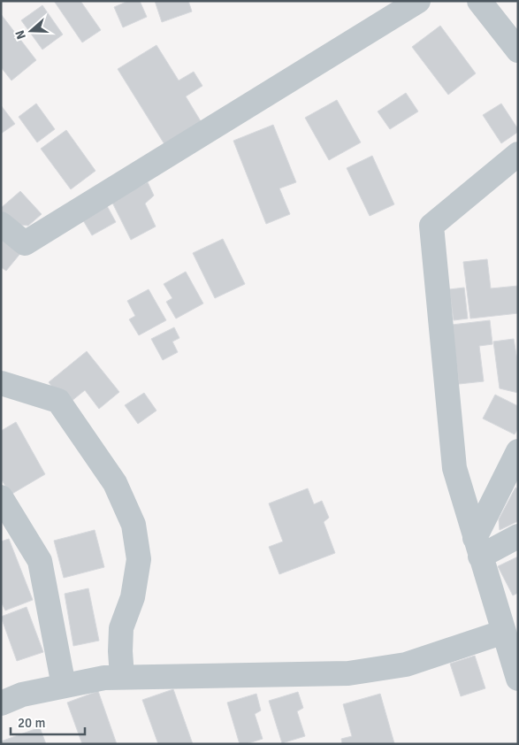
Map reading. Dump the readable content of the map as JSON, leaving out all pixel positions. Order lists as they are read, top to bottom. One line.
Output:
{"scale_bar":"20 m","north":"left"}
